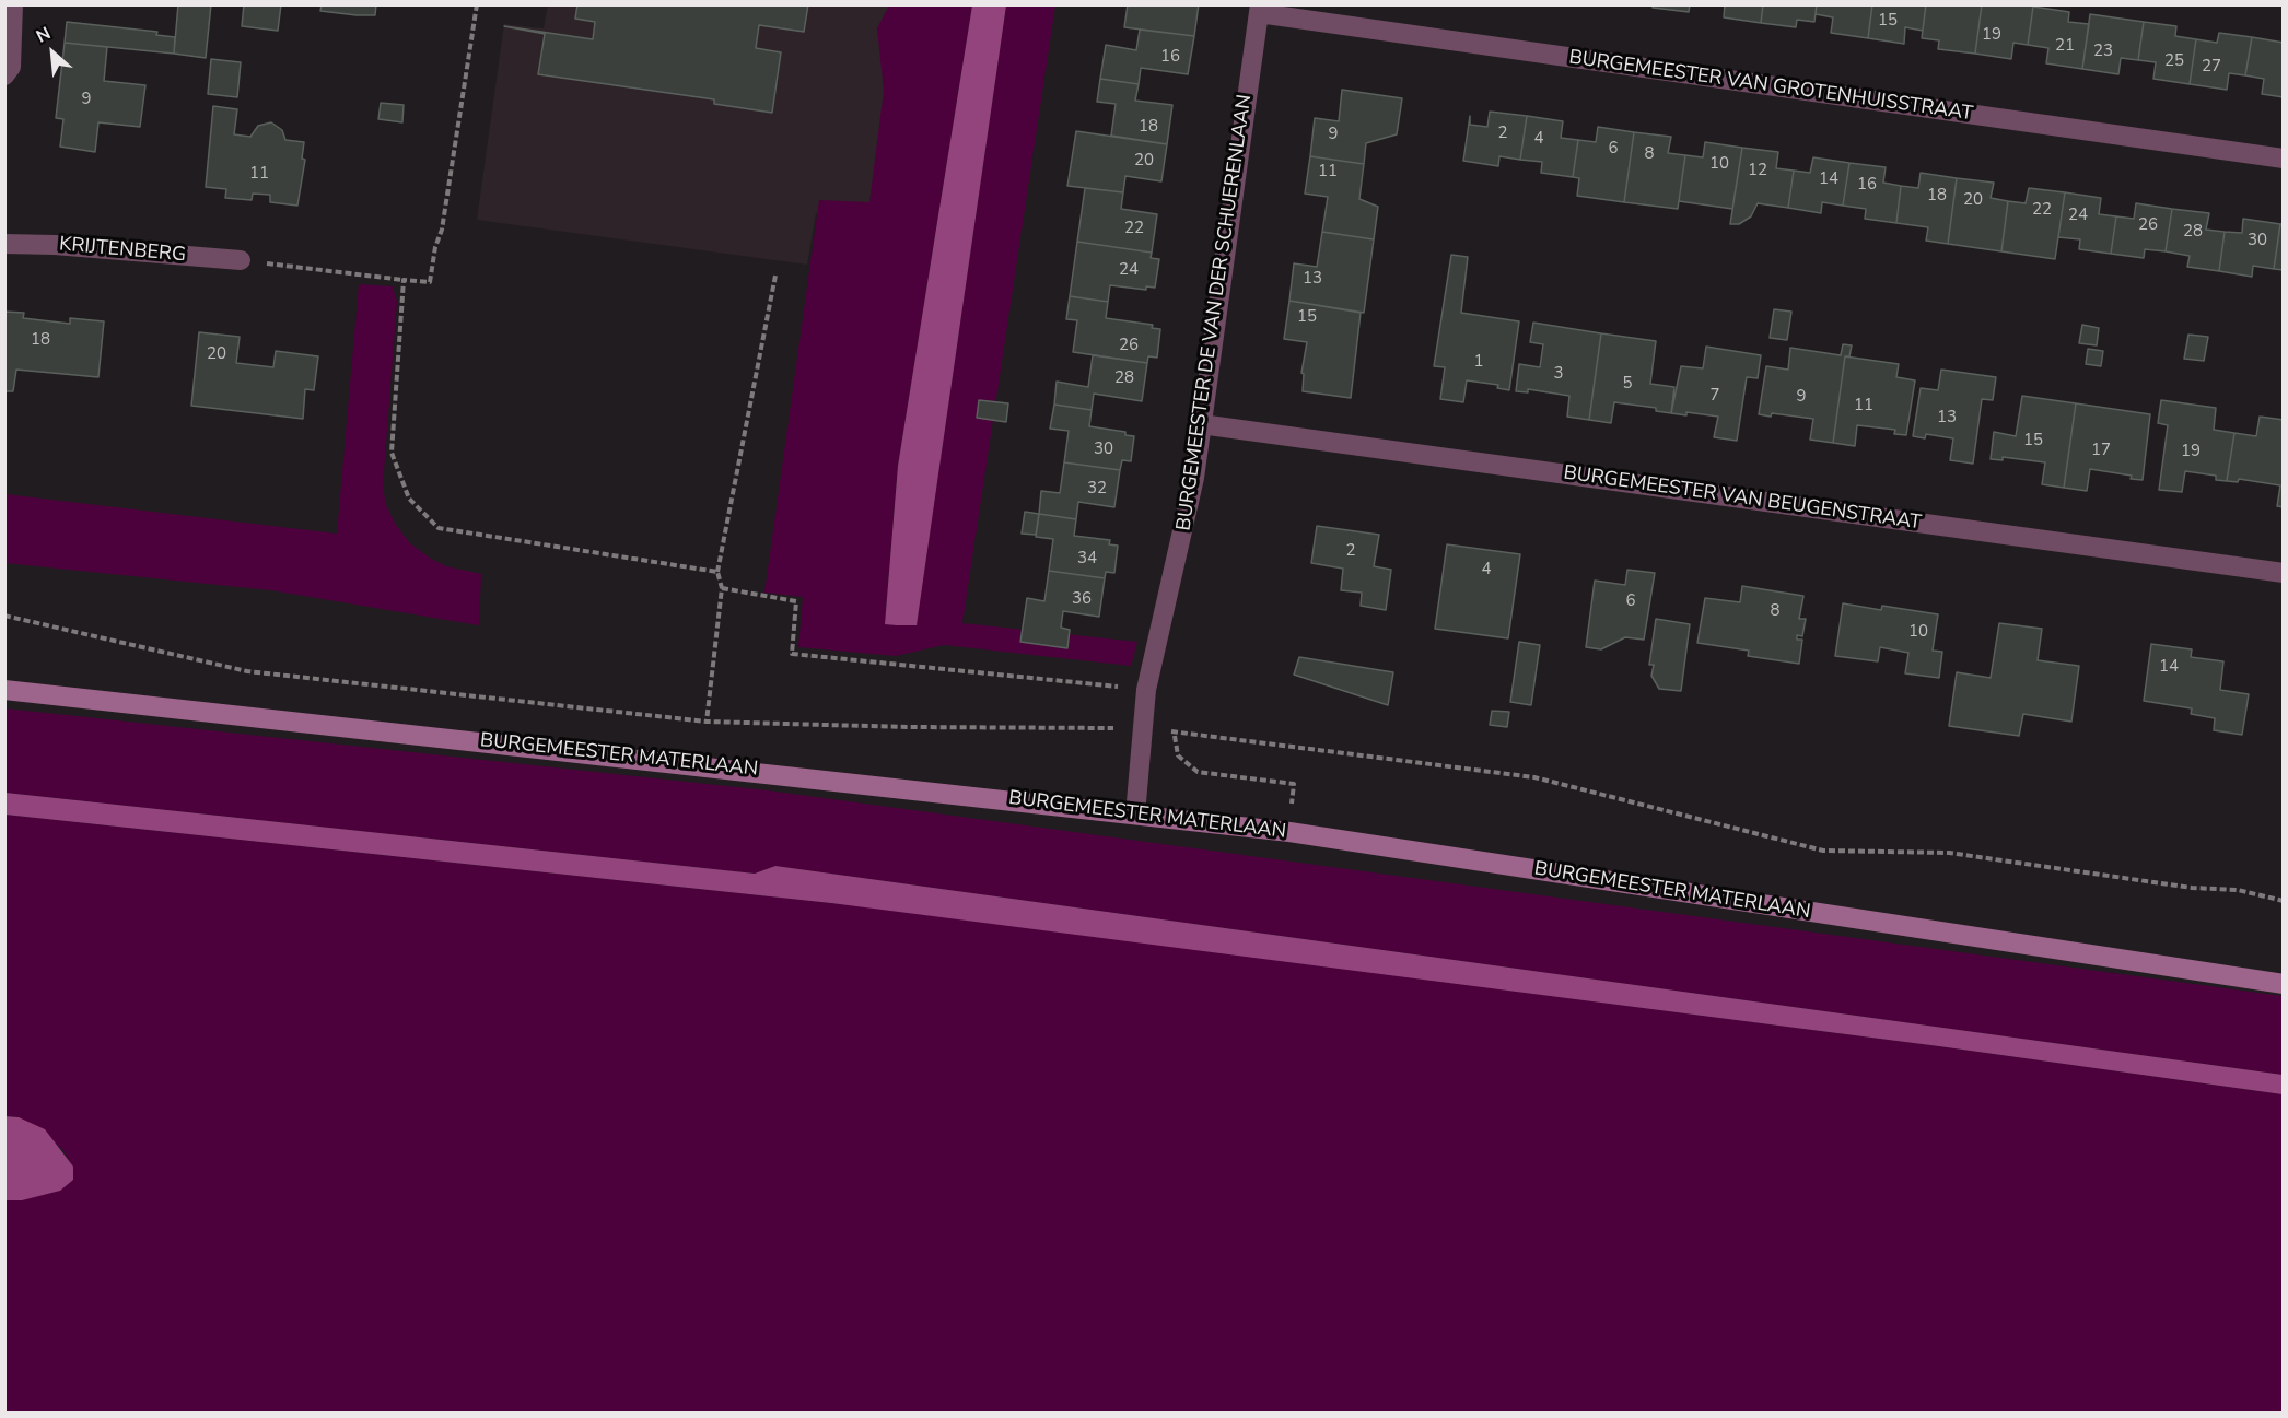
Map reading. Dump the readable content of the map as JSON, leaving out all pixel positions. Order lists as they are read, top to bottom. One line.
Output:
{"streets":{"main road":["BURGEMEESTER MATERLAAN"],"street":["BURGEMEESTER VAN GROTENHUISSTRAAT","KRIJTENBERG","BURGEMEESTER DE VAN DER SCHUERENLAAN","BURGEMEESTER VAN BEUGENSTRAAT"]},"crossings":[["BURGEMEESTER VAN GROTENHUISSTRAAT","BURGEMEESTER DE VAN DER SCHUERENLAAN"],["BURGEMEESTER DE VAN DER SCHUERENLAAN","BURGEMEESTER VAN BEUGENSTRAAT"],["BURGEMEESTER DE VAN DER SCHUERENLAAN","BURGEMEESTER MATERLAAN"]],"house_numbers":["15","19","21","23","16","25","27","9","18","2","9","4","6","8","20","10","12","11","11","14","16","18","20","22","24","26","22","28","30","24","13","15","18","26","20","1","3","28","5","7","9","11","13","15","30","17","19","32","2","34","4","36","6","8","10","14"],"north":"top left"}
